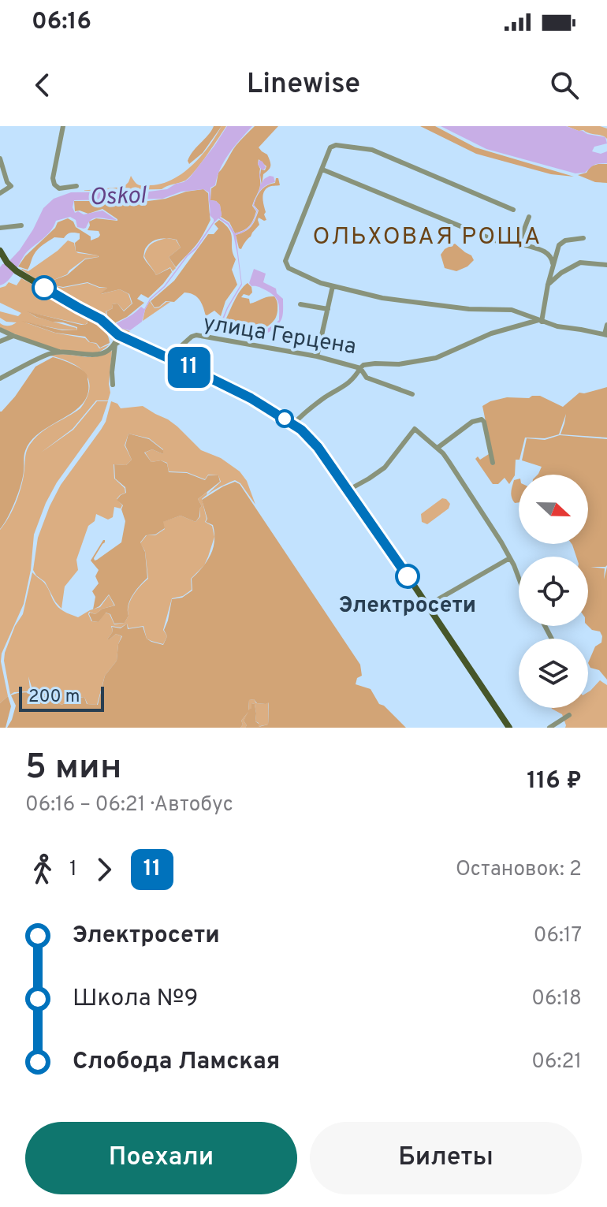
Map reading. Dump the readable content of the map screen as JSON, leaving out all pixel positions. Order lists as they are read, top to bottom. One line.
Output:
{"streets":{"street":["улица Герцена"]},"districts":["ОЛЬХОВАЯ РОЩА"],"water":["Oskol"],"places":["Электросети"],"lines":["bus line 11"],"scale_bar":"200 m","north":"right","page":{"status":"06:16","header":"Linewise","on_map":"11","scale":"200 m","heading":["5 мин","06:16 – 06:21 · Автобус","116 ₽"],"legs":["1","11","Остановок: 2"],"list":[{"name":"Электросети","value":"06:17"},{"name":"Школа №9","value":"06:18"},{"name":"Слобода Ламская","value":"06:21"}],"buttons":["Поехали","Билеты"]}}
